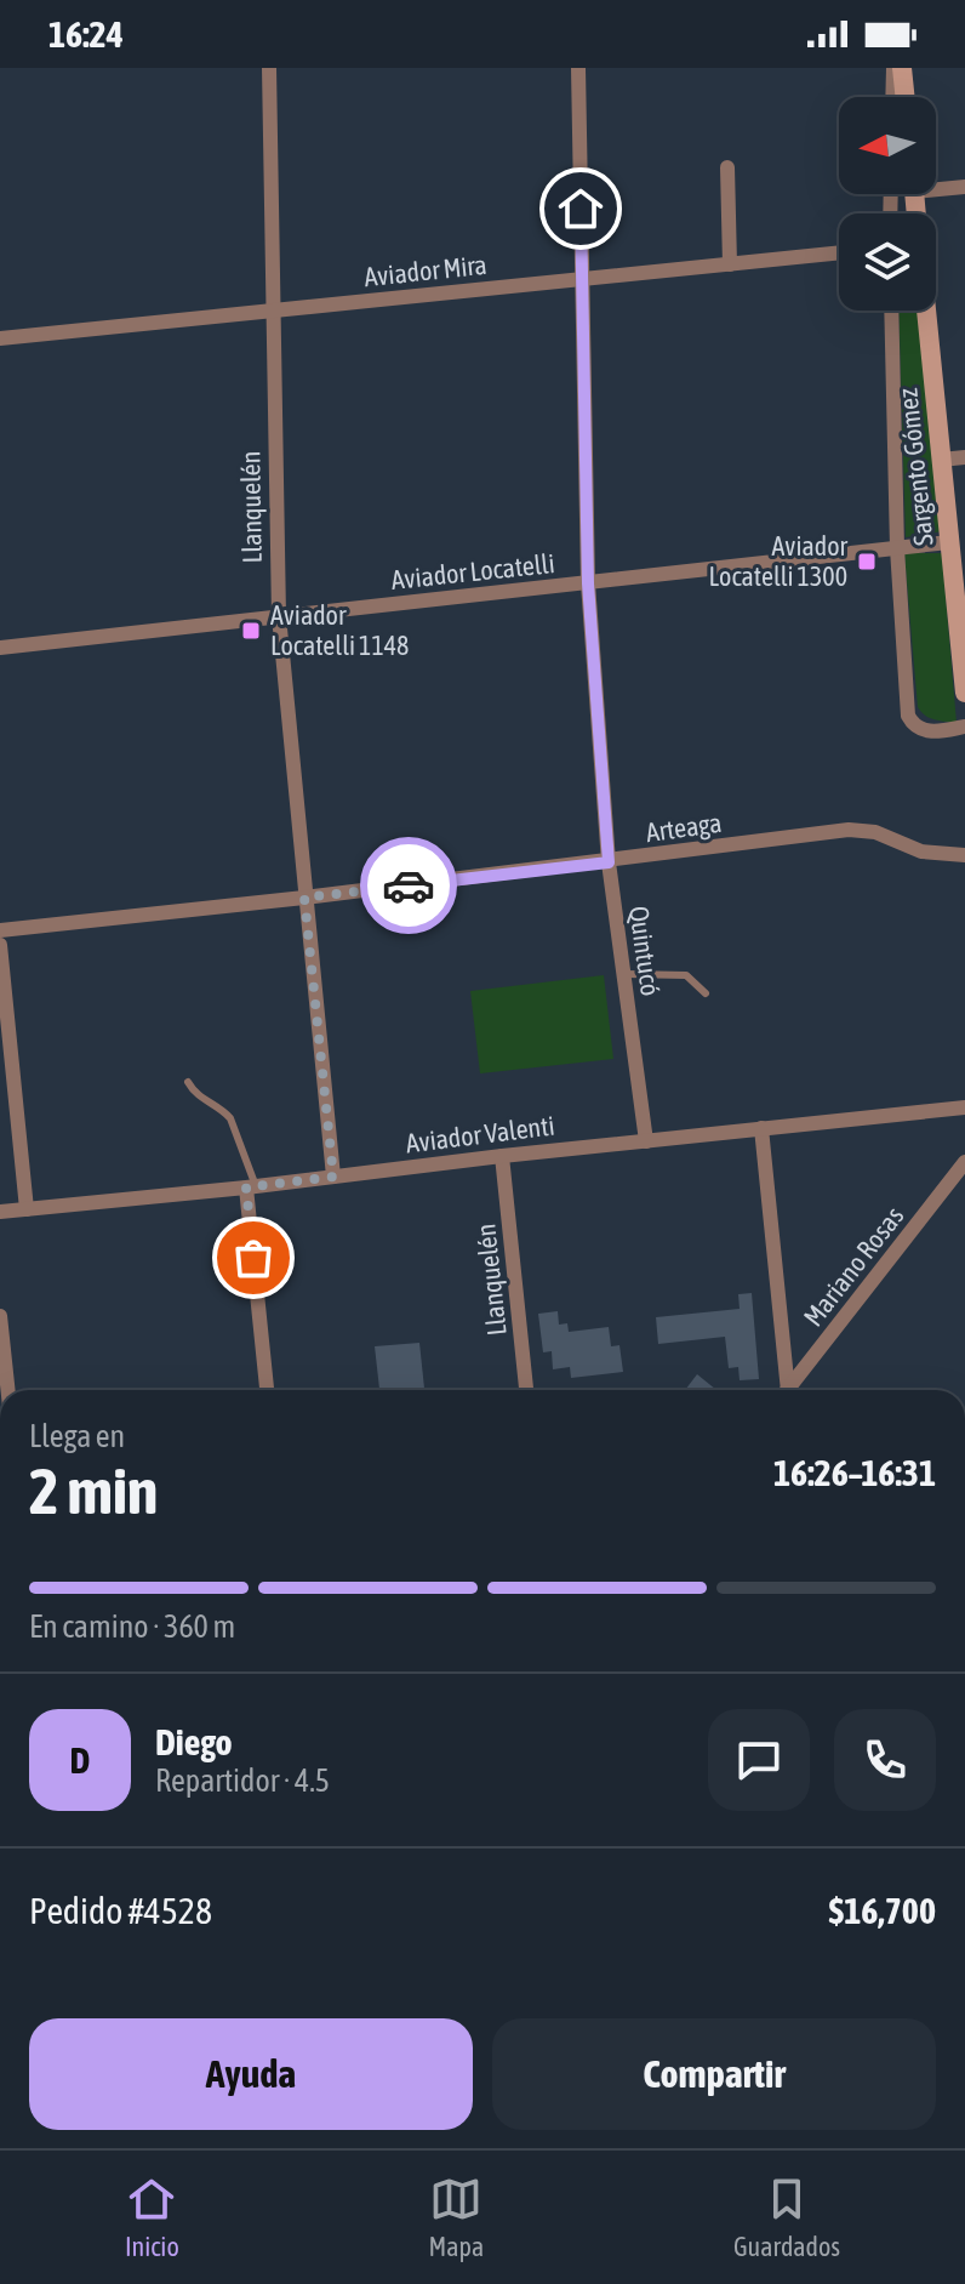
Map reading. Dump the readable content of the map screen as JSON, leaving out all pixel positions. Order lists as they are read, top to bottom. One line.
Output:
{"streets":{"main road":["Sargento Gómez"],"street":["Aviador Mira","Llanquelén","Aviador Locatelli","Arteaga","Quintucó","Aviador Valenti","Mariano Rosas"]},"crossings":[["Aviador Mira","Llanquelén"],["Aviador Mira","Quintucó"],["Sargento Gómez","Aviador Locatelli"],["Llanquelén","Aviador Locatelli"],["Llanquelén","Arteaga"],["Llanquelén","Aviador Valenti"],["Aviador Locatelli","Quintucó"],["Arteaga","Quintucó"],["Quintucó","Aviador Valenti"]],"places":{"transit":["Aviador Locatelli 1300","Aviador Locatelli 1148"]},"north":"left","page":{"status":"16:24","heading":["2 min","Llega en","16:26–16:31"],"panel":["Diego","Repartidor · 4.5","Pedido #4528","$16,700"],"bar":"En camino · 360 m","round":"D","buttons":["Ayuda","Compartir"],"tabs":["Inicio","Mapa","Guardados"]}}
